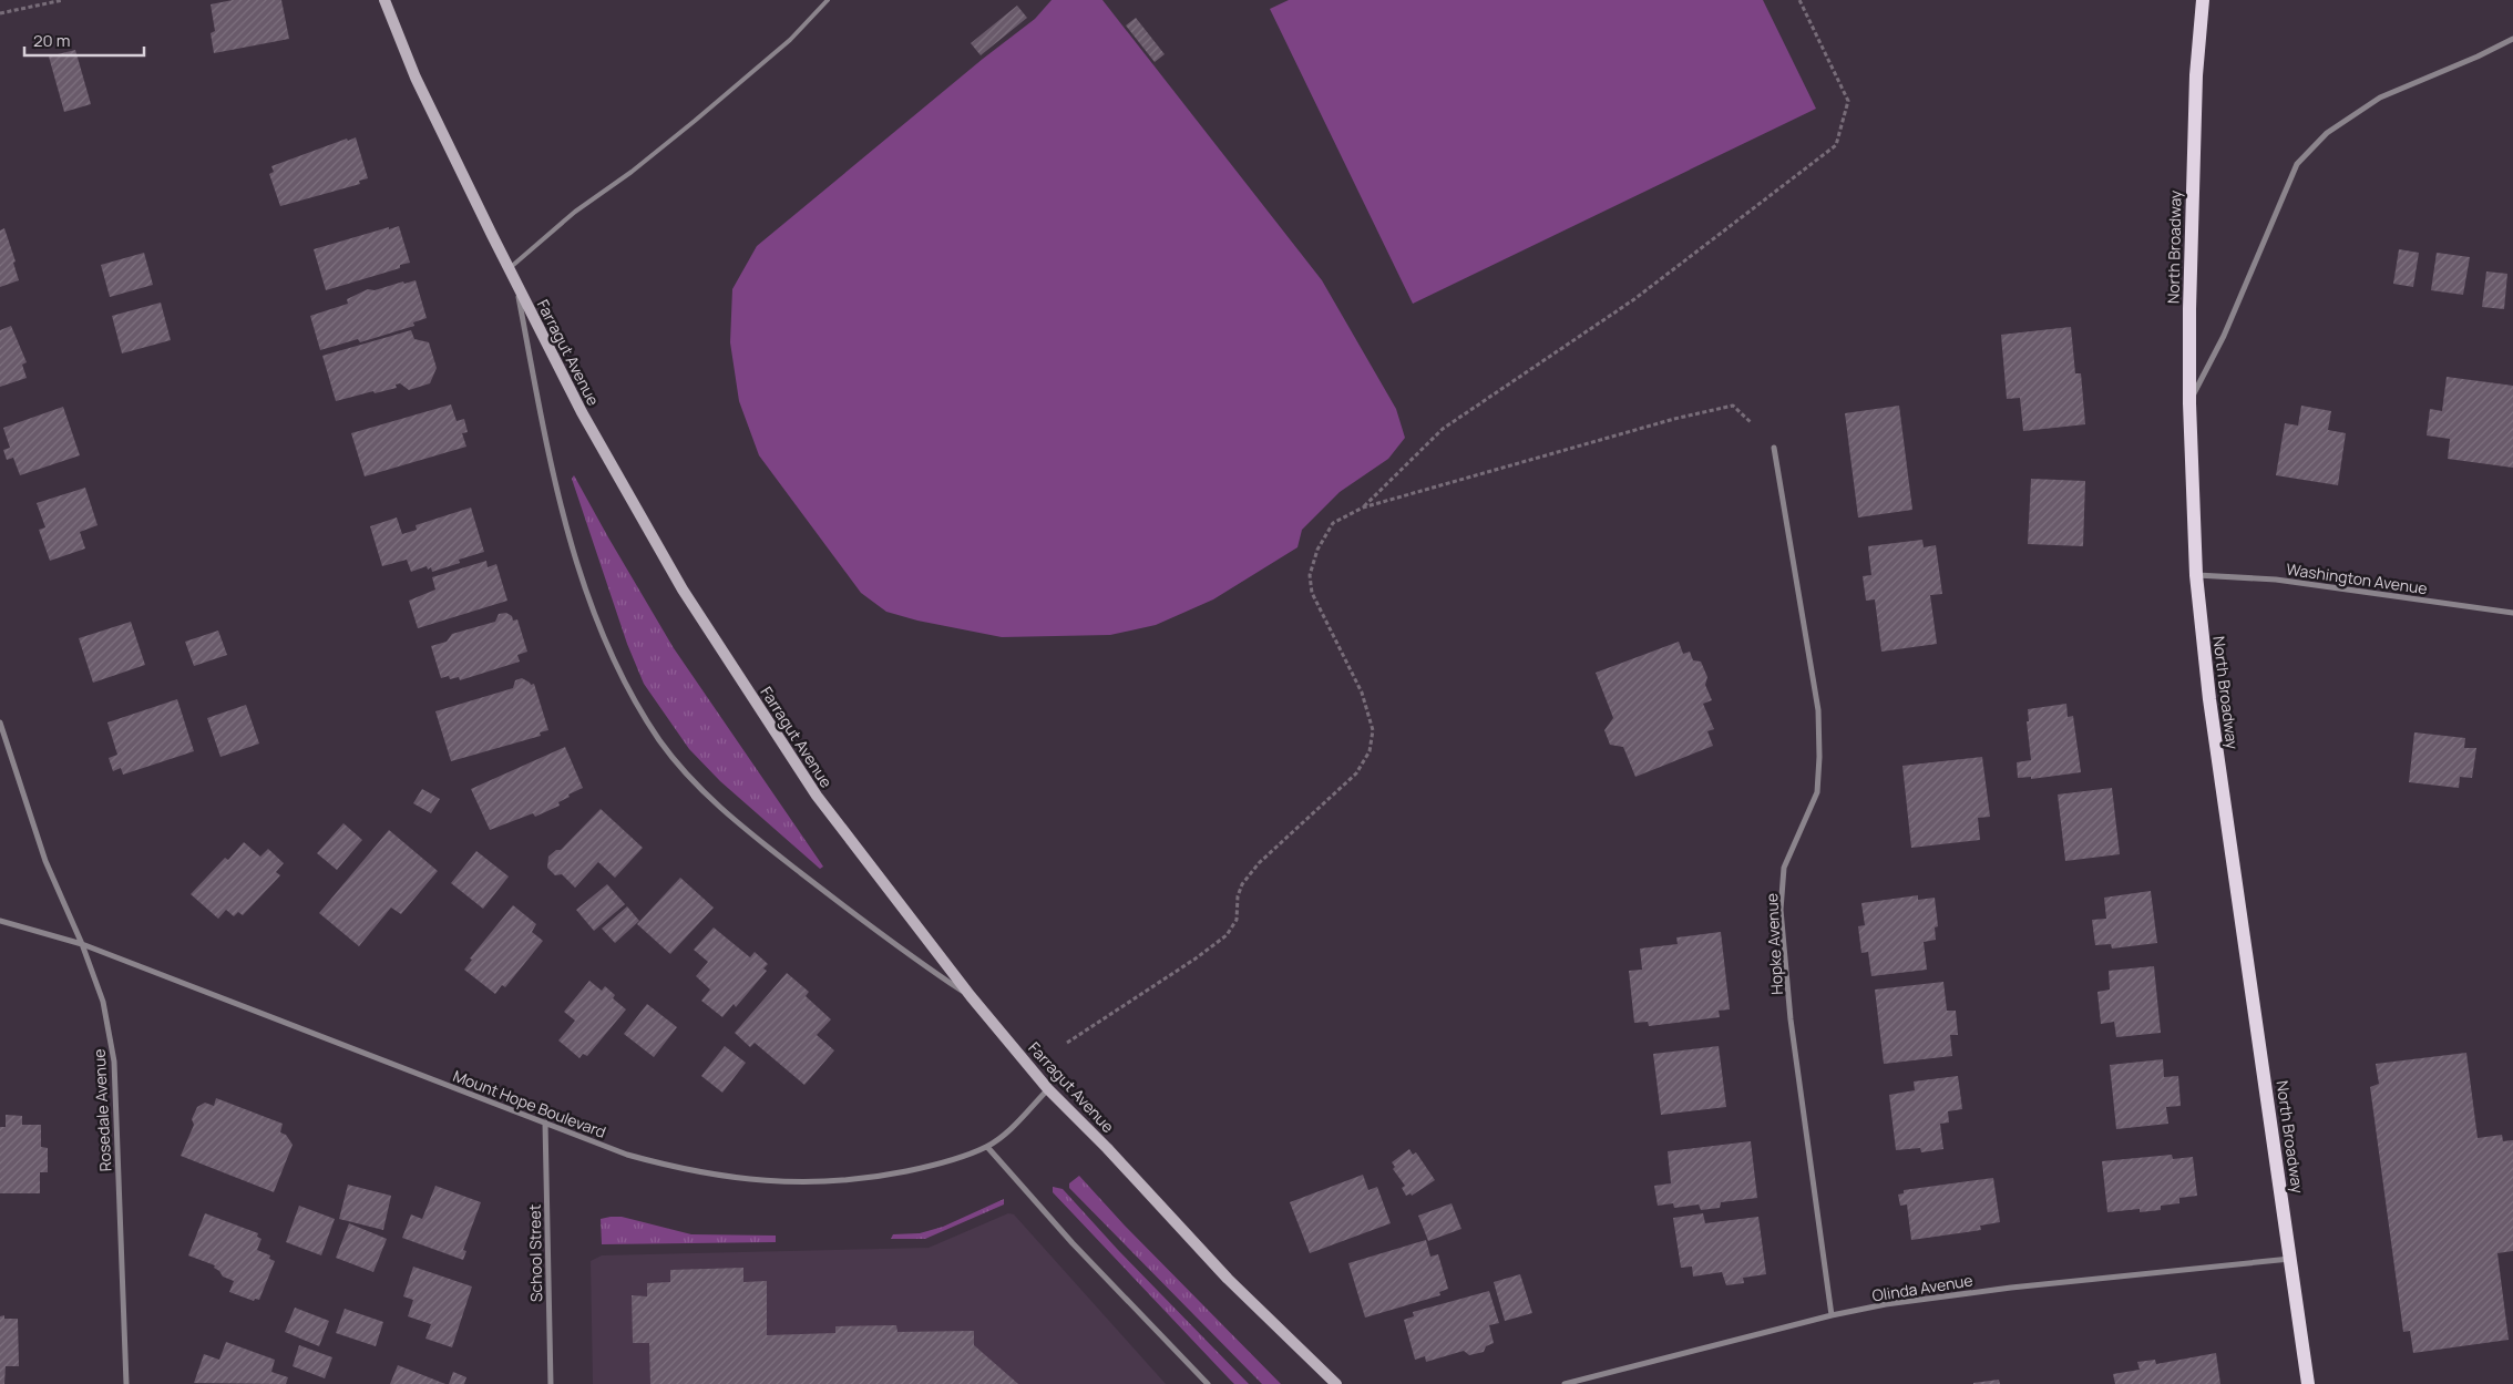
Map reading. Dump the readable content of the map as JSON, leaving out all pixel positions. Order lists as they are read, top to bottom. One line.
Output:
{"streets":{"main road":["North Broadway","Farragut Avenue"],"street":["Washington Avenue","Hopke Avenue","Mount Hope Boulevard","Rosedale Avenue","School Street","Olinda Avenue"]},"crossings":[["North Broadway","Washington Avenue"],["North Broadway","Olinda Avenue"],["Farragut Avenue","Mount Hope Boulevard"],["Hopke Avenue","Olinda Avenue"],["Mount Hope Boulevard","Rosedale Avenue"],["Mount Hope Boulevard","School Street"]],"scale_bar":"20 m"}
